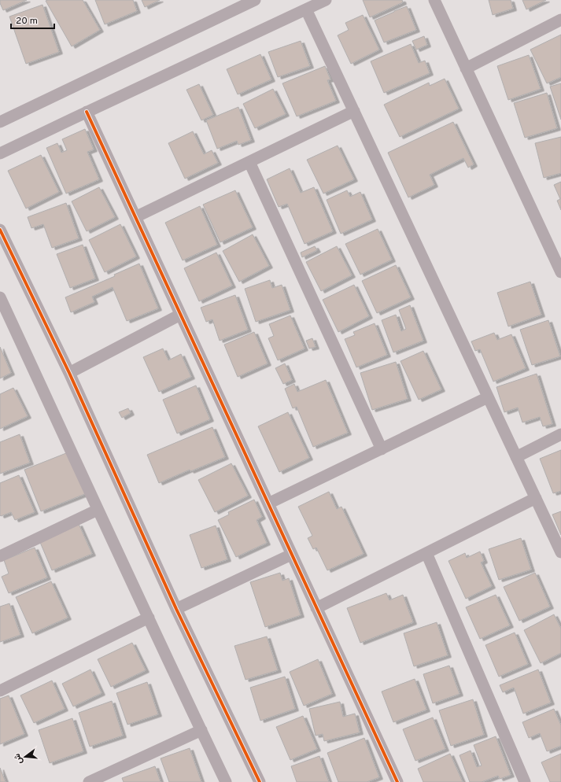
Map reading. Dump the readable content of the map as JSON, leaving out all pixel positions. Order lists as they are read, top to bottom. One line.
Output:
{"scale_bar":"20 m","north":"left"}
